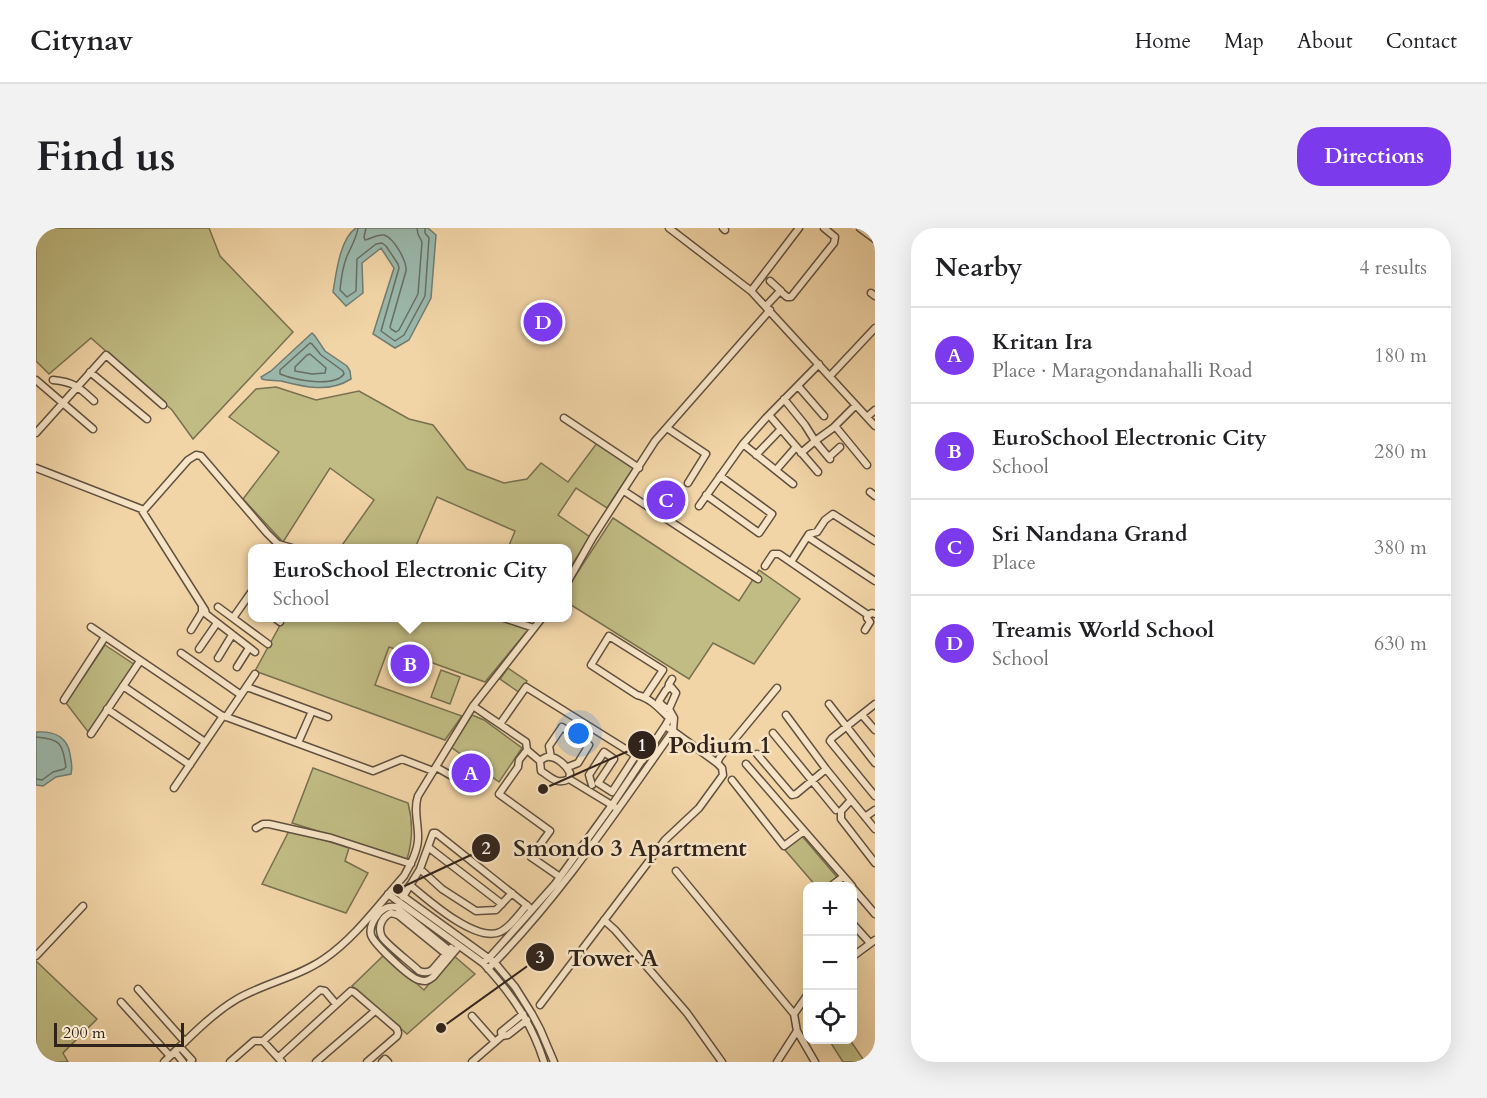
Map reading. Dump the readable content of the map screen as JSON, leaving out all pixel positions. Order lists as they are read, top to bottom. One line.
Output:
{"places":["Podium 1","Smondo 3 Apartment","Tower A"],"scale_bar":"200 m","page":{"header":"Citynav","nav":["Home","Map","About","Contact"],"buttons":"Directions","title":"Find us","heading":["Nearby","4 results"],"pins":["D","C","B","A"],"list":[{"mark":"A","name":"Kritan Ira","note":"Place · Maragondanahalli Road","value":"180 m"},{"mark":"B","name":"EuroSchool Electronic City","note":"School","value":"280 m"},{"mark":"C","name":"Sri Nandana Grand","note":"Place","value":"380 m"},{"mark":"D","name":"Treamis World School","note":"School","value":"630 m"}],"popup":["EuroSchool Electronic City","School"],"map_buttons":["+","−"],"scale":"200 m"}}
